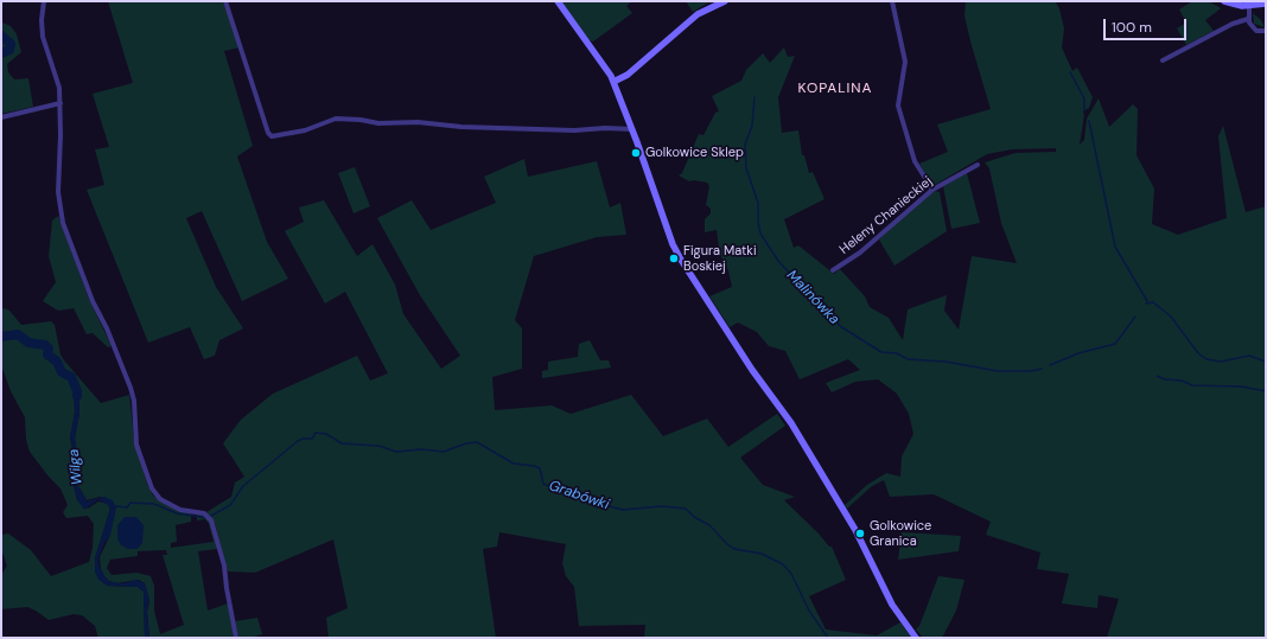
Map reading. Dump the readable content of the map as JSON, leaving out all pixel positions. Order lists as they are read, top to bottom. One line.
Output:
{"streets":{"street":["Heleny Chanieckiej"]},"districts":["KOPALINA"],"water":["Malinówka","Wilga","Grabówki"],"places":["Golkowice Sklep","Figura Matki Boskiej","Golkowice Granica"],"scale_bar":"100 m"}
